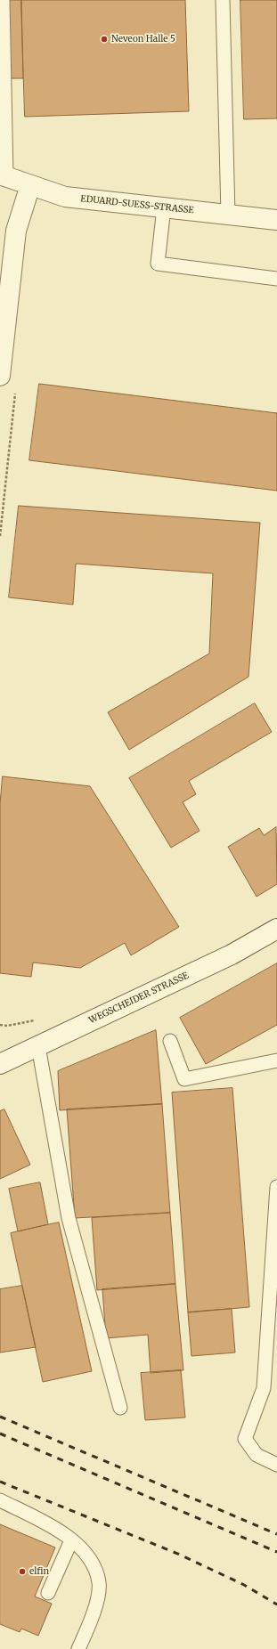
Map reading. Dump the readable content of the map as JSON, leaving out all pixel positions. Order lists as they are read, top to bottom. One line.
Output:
{"streets":{"street":["EDUARD-SUESS-STRASSE","WEGSCHEIDER STRASSE"]},"places":["Neveon Halle 5","elfin"]}
